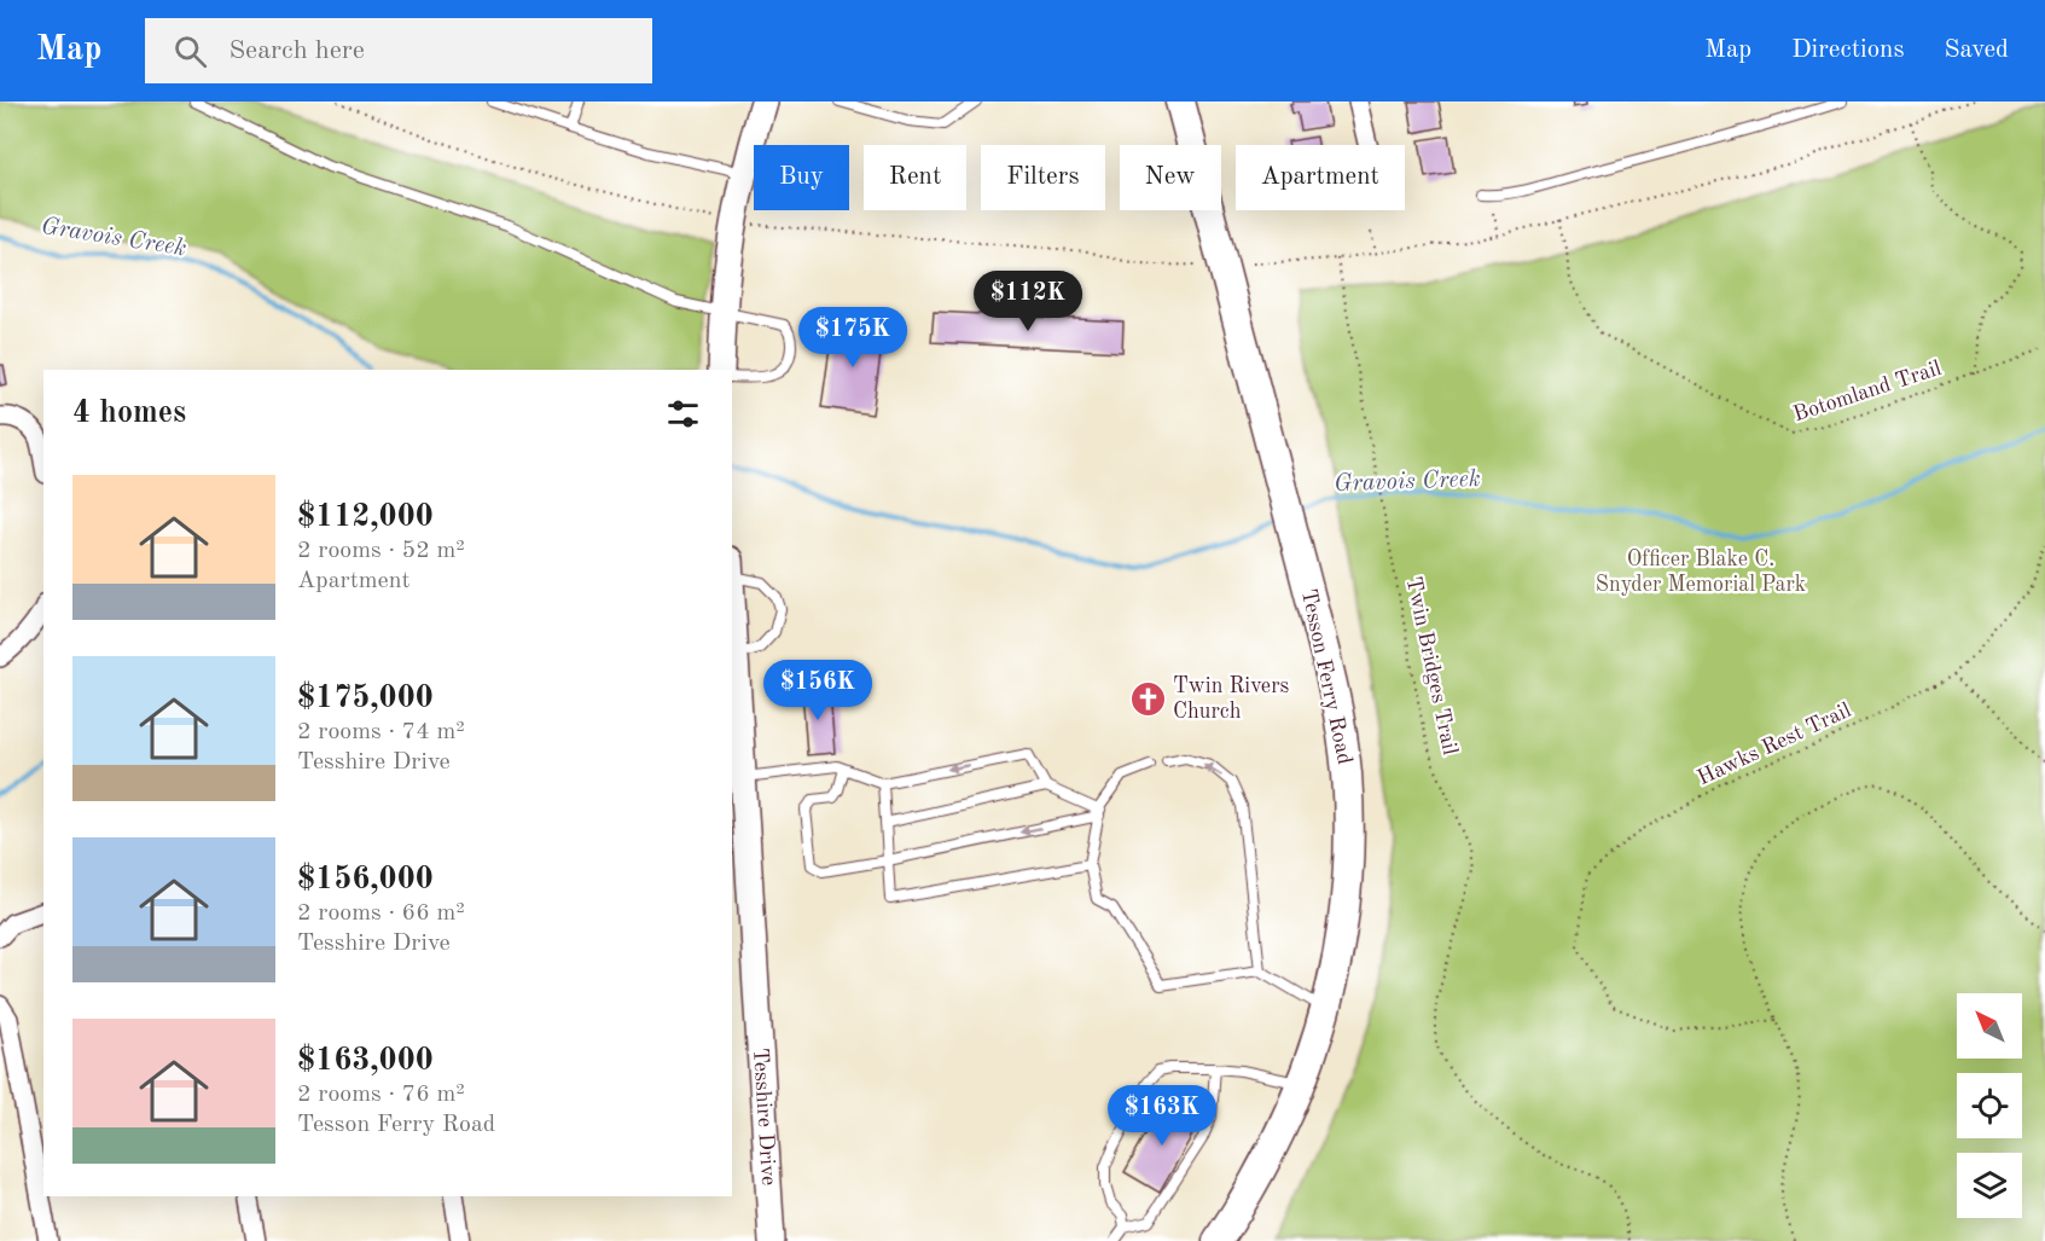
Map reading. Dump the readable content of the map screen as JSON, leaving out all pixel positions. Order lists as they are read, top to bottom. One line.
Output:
{"streets":{"main road":["Tesson Ferry Road"],"street":["Tesshire Drive"],"path":["Botomland Trail","Twin Bridges Trail","Hawks Rest Trail"]},"water":["Gravois Creek"],"parks":["Officer Blake C. Snyder Memorial Park"],"places":{"church":["Twin Rivers Church"]},"north":"top left","page":{"header":"Map","search":"Search here","nav":["Map","Directions","Saved"],"chip":["Buy","Rent","Filters","New","Apartment"],"price":["$112K","$175K","$156K","$163K"],"heading":"4 homes","list":[{"name":"$112,000","note":"2 rooms · 52 m² · Apartment"},{"name":"$175,000","note":"2 rooms · 74 m² · Tesshire Drive"},{"name":"$156,000","note":"2 rooms · 66 m² · Tesshire Drive"},{"name":"$163,000","note":"2 rooms · 76 m² · Tesson Ferry Road"}]}}
